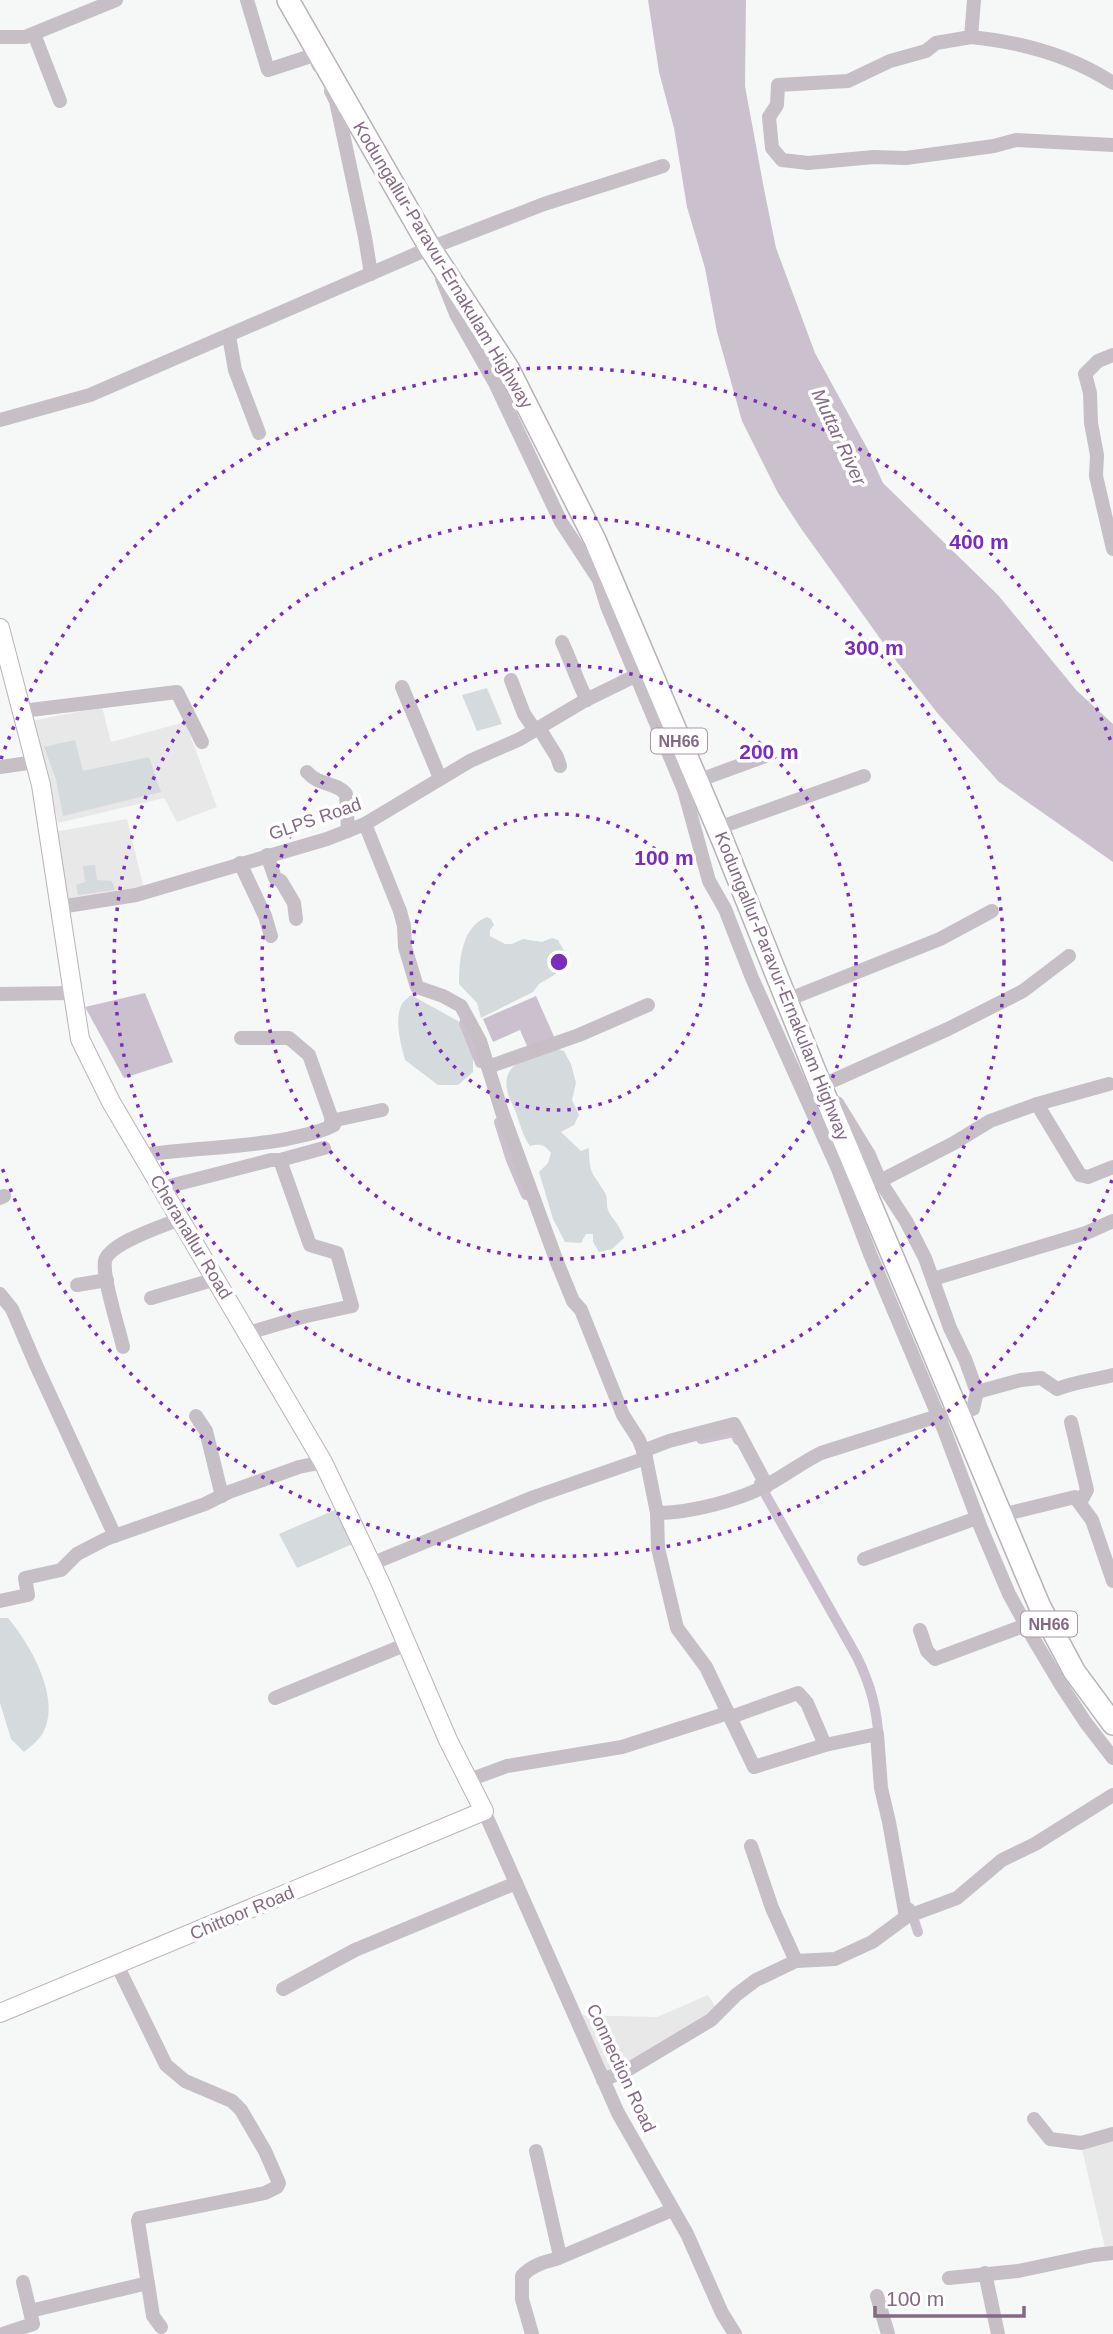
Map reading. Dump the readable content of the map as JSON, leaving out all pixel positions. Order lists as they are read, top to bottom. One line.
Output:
{"streets":{"highway":["Kodungallur-Paravur-Ernakulam Highway","NH66"],"main road":["Cheranallur Road","Chittoor Road"],"street":["GLPS Road","Connection Road"]},"crossings":[["GLPS Road","Cheranallur Road"],["Cheranallur Road","Chittoor Road"],["Cheranallur Road","Connection Road"],["Chittoor Road","Connection Road"]],"water":["Muttar River"],"scale_bar":"100 m","rings":["400 m","300 m","200 m","100 m"]}
